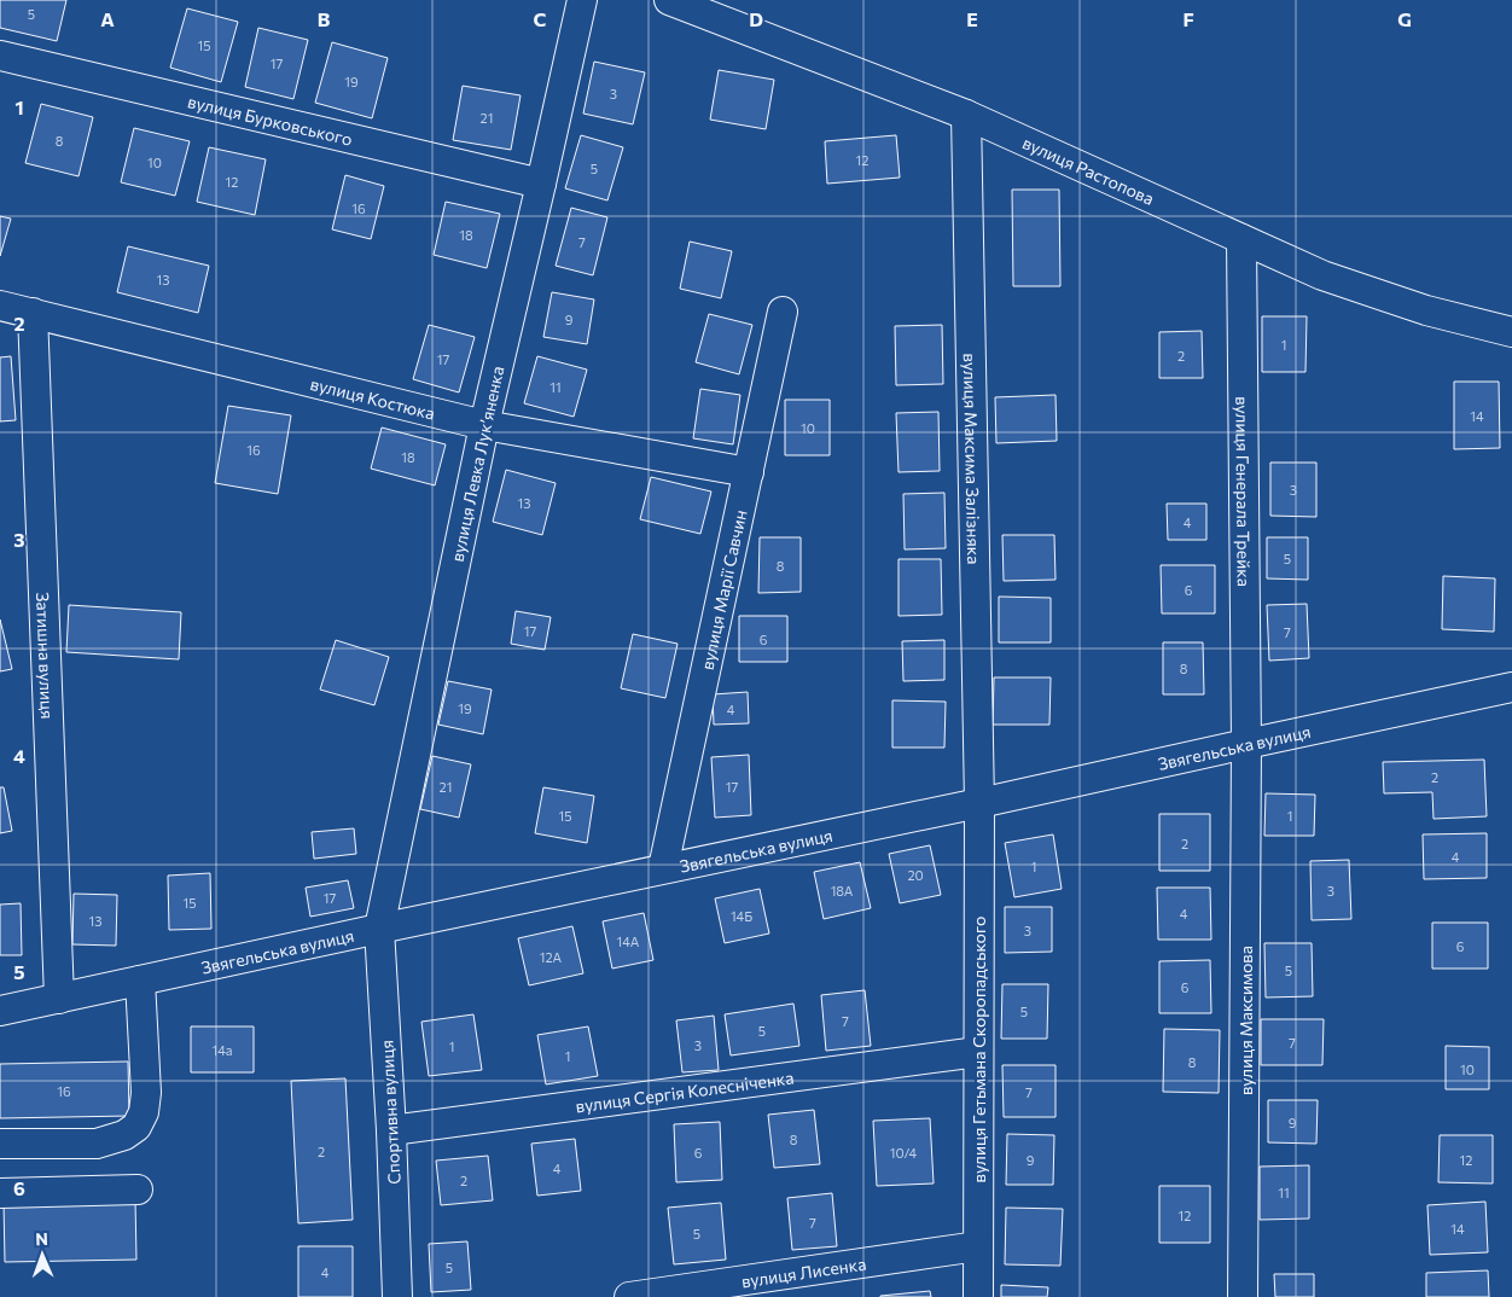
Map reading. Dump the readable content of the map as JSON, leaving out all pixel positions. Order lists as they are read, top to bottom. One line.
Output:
{"streets":{"street":["вулиця Бурковського","вулиця Растопова","вулиця Костюка","вулиця Максима Залізняка","вулиця Левка Лукʼяненка","вулиця Генерала Трейка","вулиця Марії Савчин","Затишна вулиця","Звягельська вулиця","вулиця Максимова","вулиця Гетьмана Скоропадського","вулиця Сергія Колесніченка","Спортивна вулиця","вулиця Лисенка"]},"crossings":[["вулиця Бурковського","вулиця Левка Лукʼяненка"],["вулиця Растопова","вулиця Максима Залізняка"],["вулиця Растопова","вулиця Генерала Трейка"],["вулиця Костюка","вулиця Левка Лукʼяненка"],["вулиця Костюка","вулиця Марії Савчин"],["вулиця Костюка","Затишна вулиця"],["вулиця Максима Залізняка","Звягельська вулиця"],["вулиця Максима Залізняка","вулиця Гетьмана Скоропадського"],["вулиця Левка Лукʼяненка","Звягельська вулиця"],["вулиця Левка Лукʼяненка","Спортивна вулиця"],["вулиця Генерала Трейка","Звягельська вулиця"],["вулиця Генерала Трейка","вулиця Максимова"],["вулиця Марії Савчин","Звягельська вулиця"],["Затишна вулиця","Звягельська вулиця"],["Звягельська вулиця","вулиця Максимова"],["Звягельська вулиця","вулиця Гетьмана Скоропадського"],["Звягельська вулиця","Спортивна вулиця"],["вулиця Гетьмана Скоропадського","вулиця Сергія Колесніченка"],["вулиця Гетьмана Скоропадського","вулиця Лисенка"],["вулиця Сергія Колесніченка","Спортивна вулиця"]],"house_numbers":["5","15","17","19","3","21","8","12","10","5","12","16","18","7","13","9","1","2","17","11","14","10","16","18","3","13","4","5","8","6","17","7","6","8","19","4","2","21","17","15","1","2","4","1","20","18А","3","17","15","4","14Б","13","3","14А","6","12А","5","6","5","7","5","7","3","1","14а","1","8","10","16","7","9","8","2","6","10/4","9","12","4","2","11","12","7","14","5","5","4"],"north":"top","grid":{"columns":["A","B","C","D","E","F","G"],"rows":["1","2","3","4","5","6"]}}
